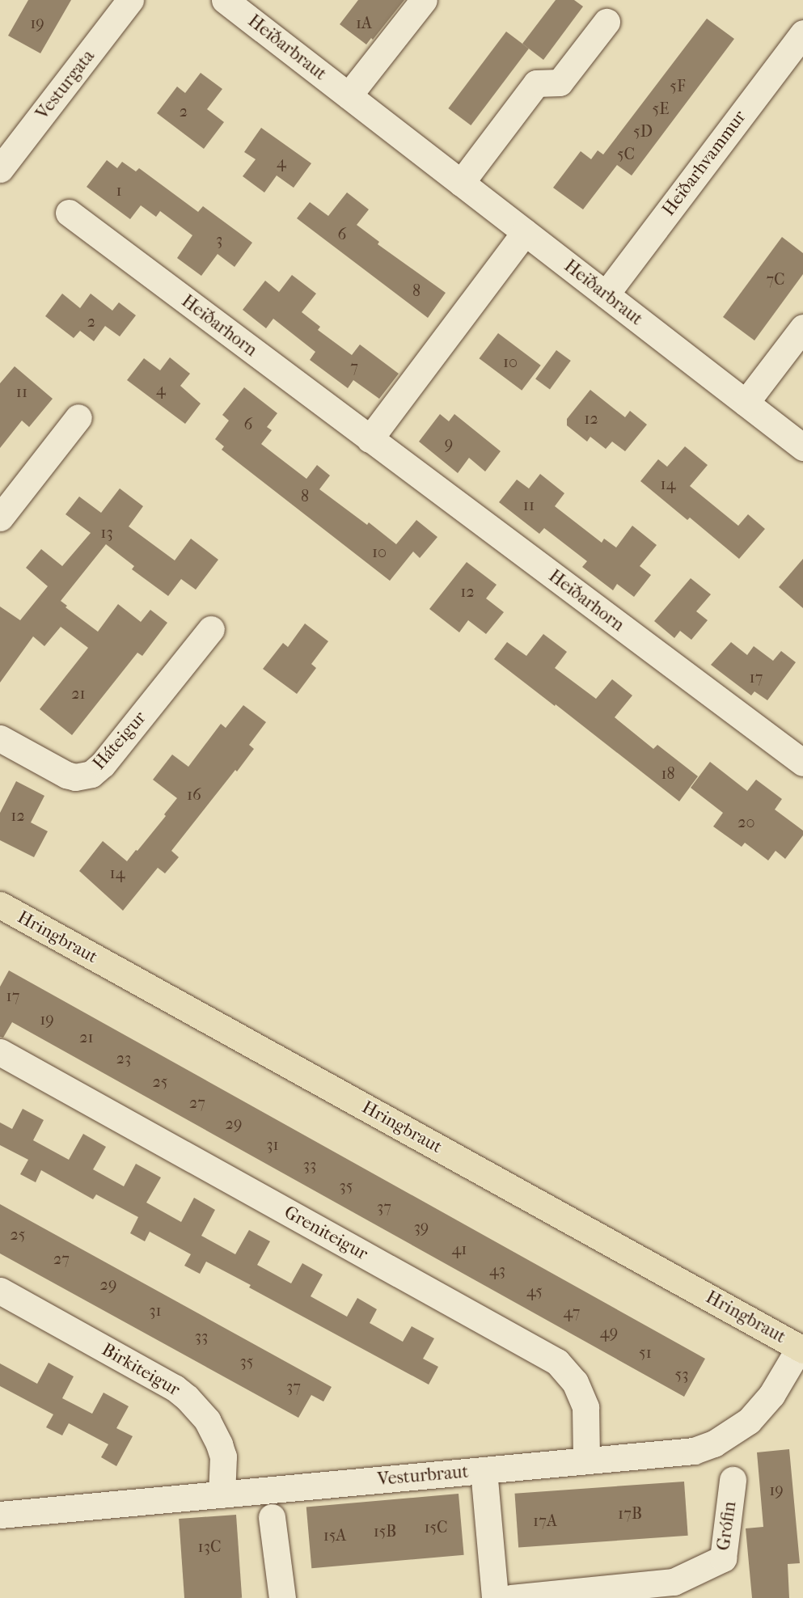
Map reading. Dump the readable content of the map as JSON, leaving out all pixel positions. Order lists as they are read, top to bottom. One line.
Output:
{"streets":{"main road":["Hringbraut"],"street":["Heiðarbraut","Vesturgata","Heiðarhvammur","Heiðarhorn","Háteigur","Greniteigur","Birkiteigur","Vesturbraut","Grófin"]},"crossings":[["Heiðarbraut","Heiðarhvammur"],["Hringbraut","Vesturbraut"],["Greniteigur","Vesturbraut"],["Birkiteigur","Vesturbraut"]],"house_numbers":["19","1A","5F","5E","2","5D","5C","4","1","6","3","7C","8","2","10","7","4","11","12","6","9","14","8","11","13","10","12","17","21","18","16","12","20","14","17","19","21","23","25","27","29","31","33","35","37","39","25","41","27","43","29","45","31","47","49","33","51","35","53","37","19","17B","17A","15C","15B","15A","13C"]}
